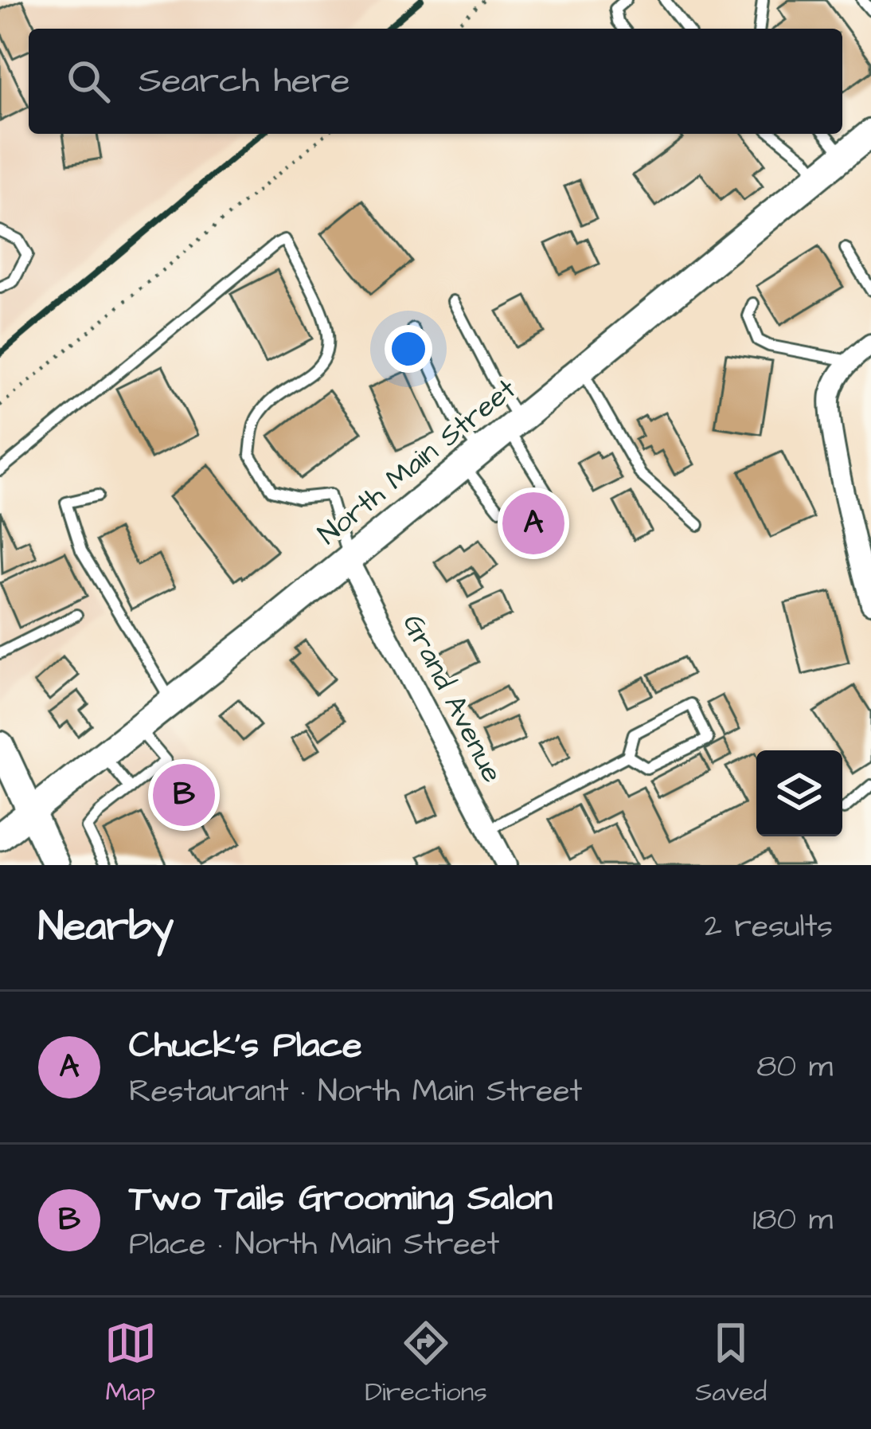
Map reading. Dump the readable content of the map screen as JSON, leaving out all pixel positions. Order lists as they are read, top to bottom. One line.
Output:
{"streets":{"main road":["North Main Street"],"street":["Grand Avenue"]},"crossings":[["North Main Street","Grand Avenue"]],"page":{"search":"Search here","pins":["A","B"],"heading":["Nearby","2 results"],"list":[{"mark":"A","name":"Chuck's Place","note":"Restaurant · North Main Street","value":"80 m"},{"mark":"B","name":"Two Tails Grooming Salon","note":"Place · North Main Street","value":"180 m"}],"nav":["Map","Directions","Saved"]}}
